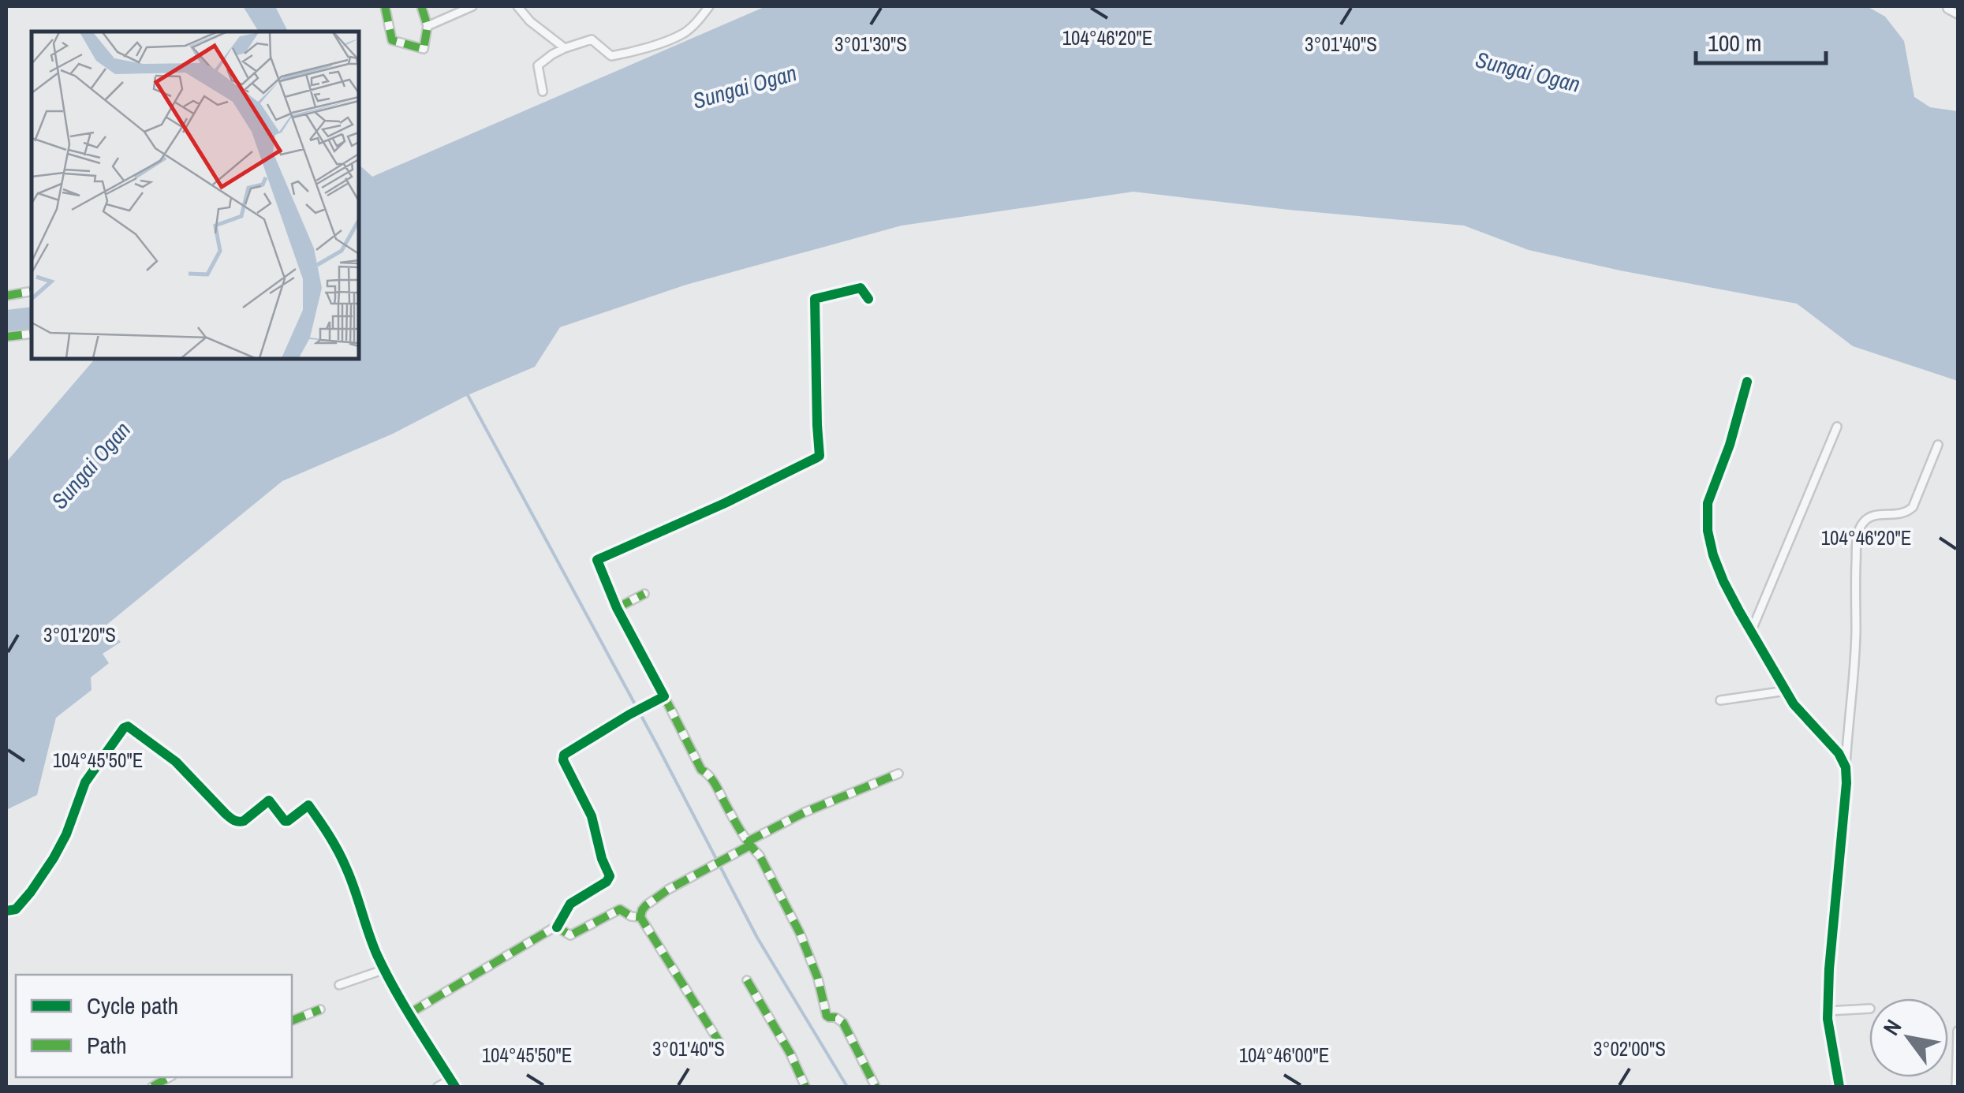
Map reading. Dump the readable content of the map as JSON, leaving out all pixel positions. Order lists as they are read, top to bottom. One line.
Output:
{"water":["Sungai Ogan"],"legend":["Cycle path","Path"],"scale_bar":"100 m","north":"top left","coordinates":["104°46'20\"E","3°01'30\"S","3°01'40\"S","3°01'20\"S","104°45'50\"E","3°02'00\"S","104°46'00\"E"]}
